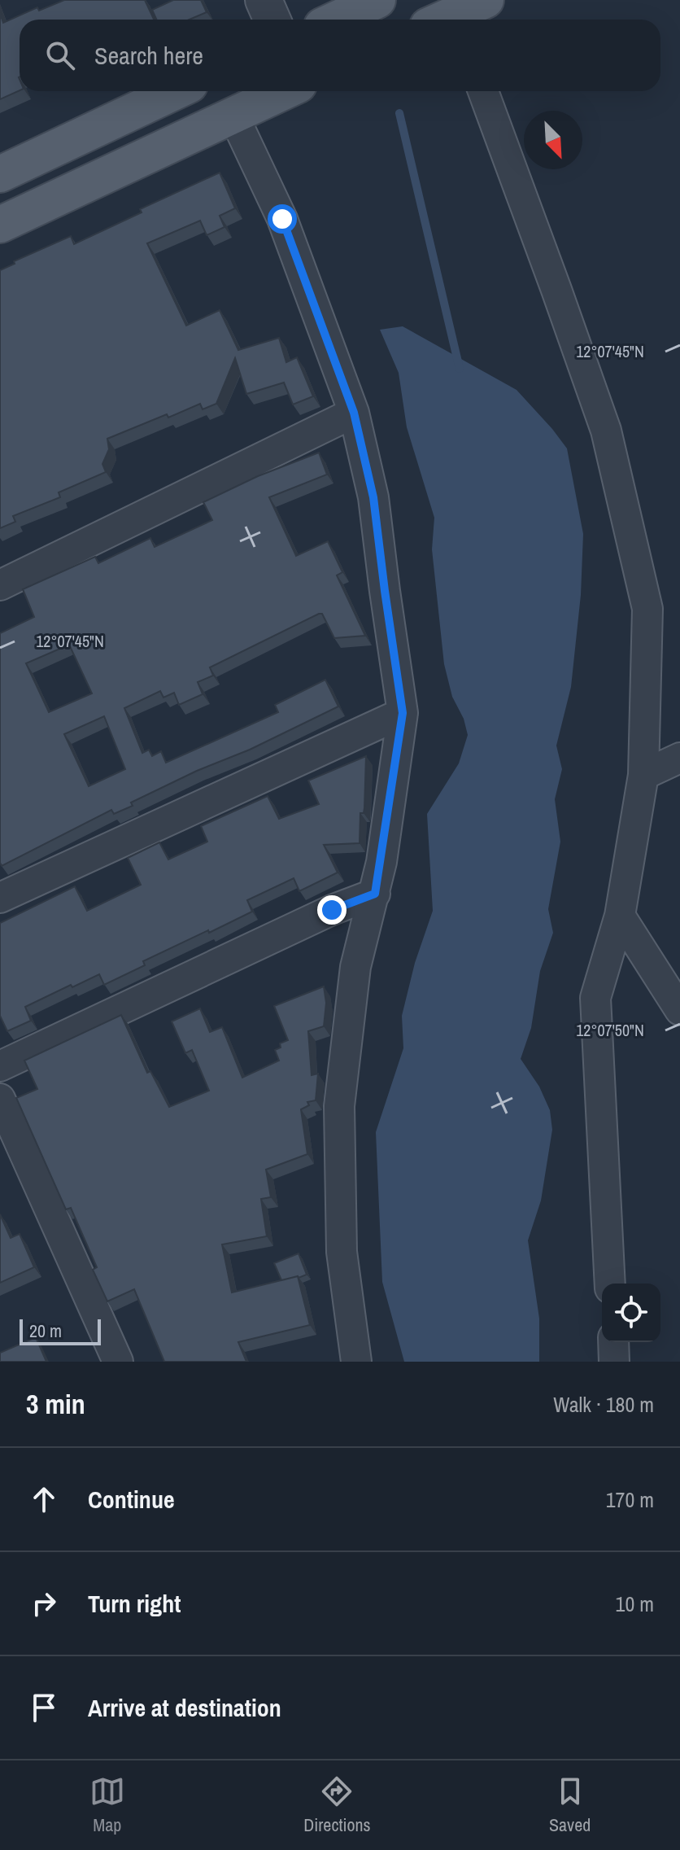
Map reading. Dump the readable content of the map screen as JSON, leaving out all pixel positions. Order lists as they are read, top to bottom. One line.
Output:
{"scale_bar":"20 m","north":"bottom right","page":{"search":"Search here","scale":"20 m","heading":["3 min","Walk · 180 m"],"list":[["Continue","170 m"],["Turn right","10 m"],"Arrive at destination"],"nav":["Map","Directions","Saved"]},"coordinates":["12°07'45\"N","12°07'50\"N"]}
